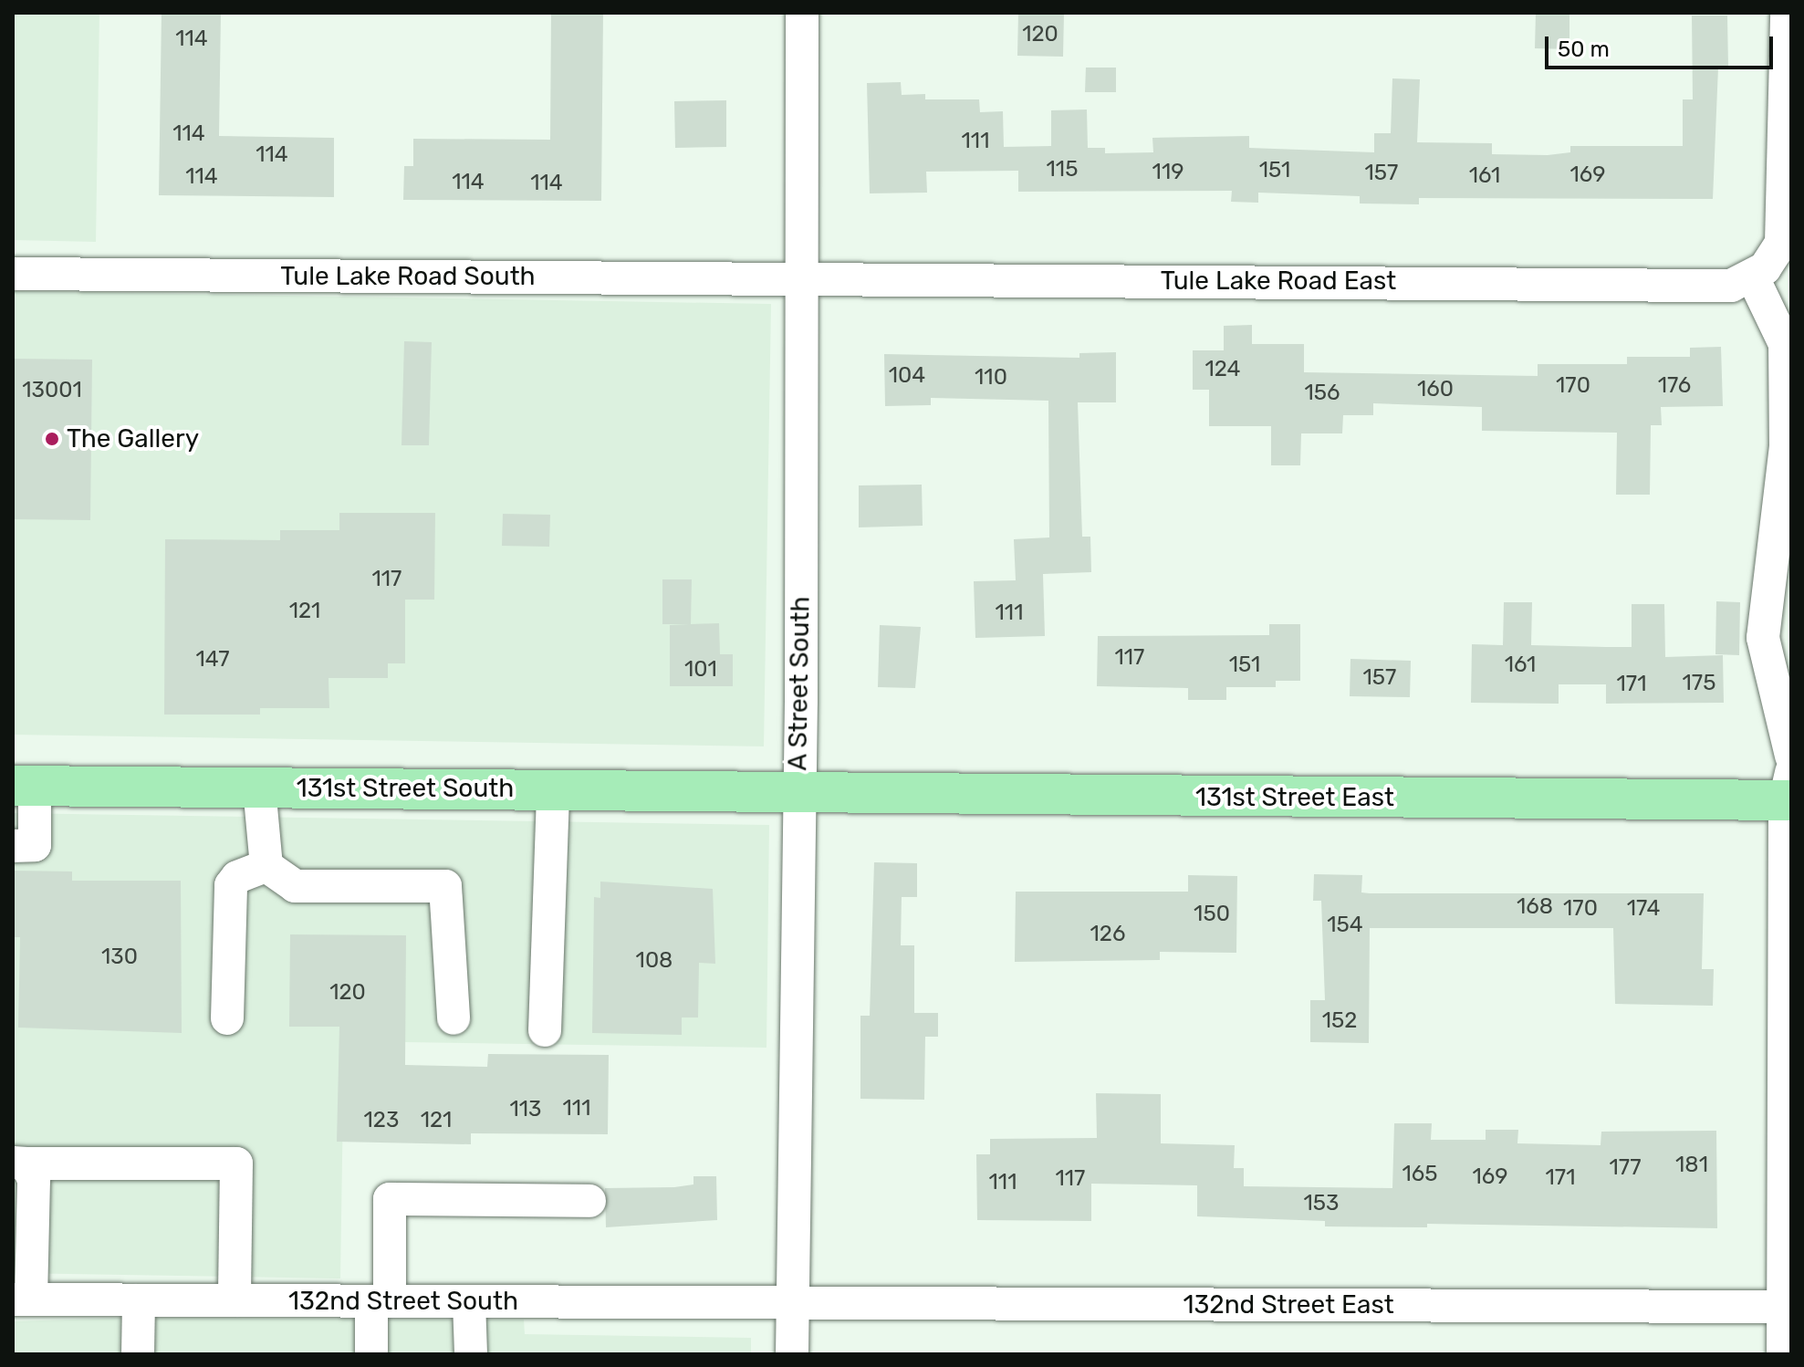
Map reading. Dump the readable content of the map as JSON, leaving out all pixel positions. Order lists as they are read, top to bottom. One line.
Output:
{"streets":{"main road":["131st Street South","131st Street East"],"street":["Tule Lake Road South","Tule Lake Road East","A Street South","132nd Street South","132nd Street East"]},"crossings":[["Tule Lake Road South","Tule Lake Road East"],["Tule Lake Road South","A Street South"],["Tule Lake Road East","A Street South"],["A Street South","131st Street South"],["A Street South","131st Street East"],["A Street South","132nd Street South"],["A Street South","132nd Street East"],["131st Street South","131st Street East"],["132nd Street South","132nd Street East"]],"places":["The Gallery"],"house_numbers":["120","114","114","111","114","115","151","119","157","169","161","114","114","114","124","104","110","170","176","160","13001","156","117","121","111","117","147","151","161","101","157","175","171","168","170","174","150","154","126","130","108","120","152","111","113","123","121","181","177","165","169","171","117","111","153"],"scale_bar":"50 m"}
